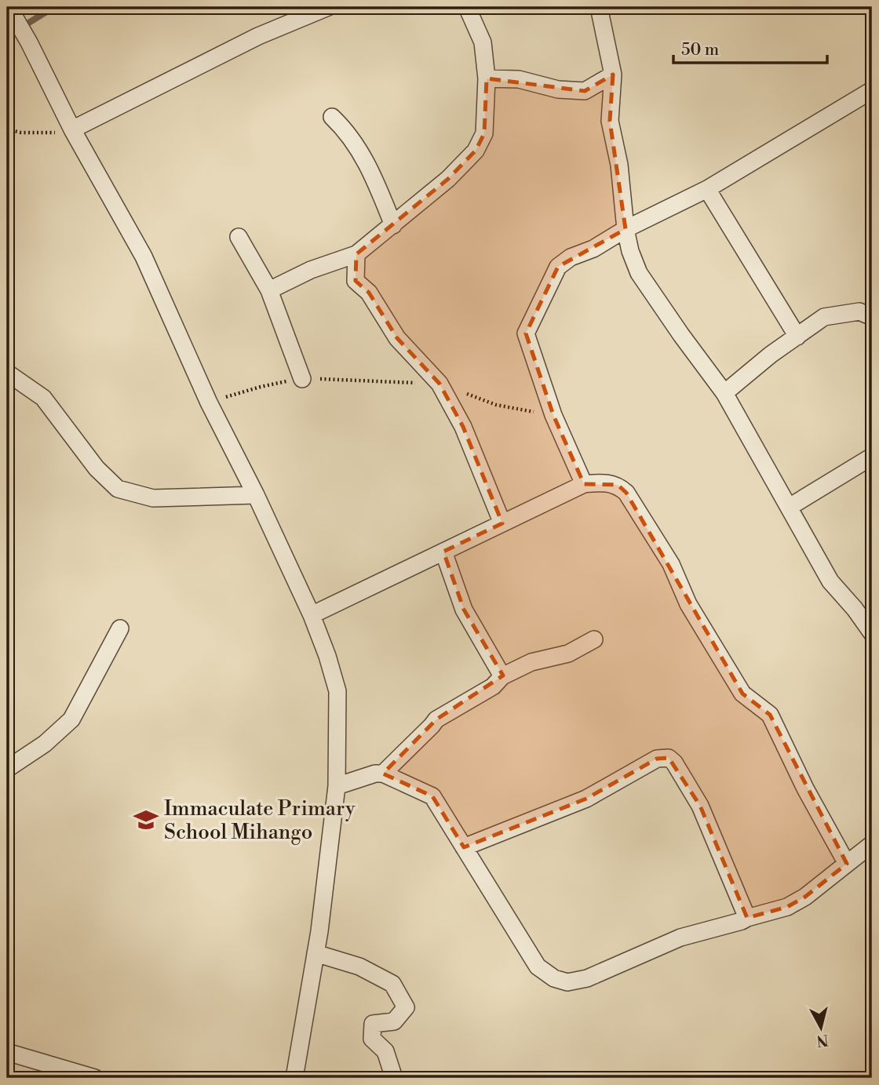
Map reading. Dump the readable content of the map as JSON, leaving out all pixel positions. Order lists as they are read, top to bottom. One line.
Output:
{"places":{"school or university":["Immaculate Primary School Mihango"]},"scale_bar":"50 m","north":"bottom"}
